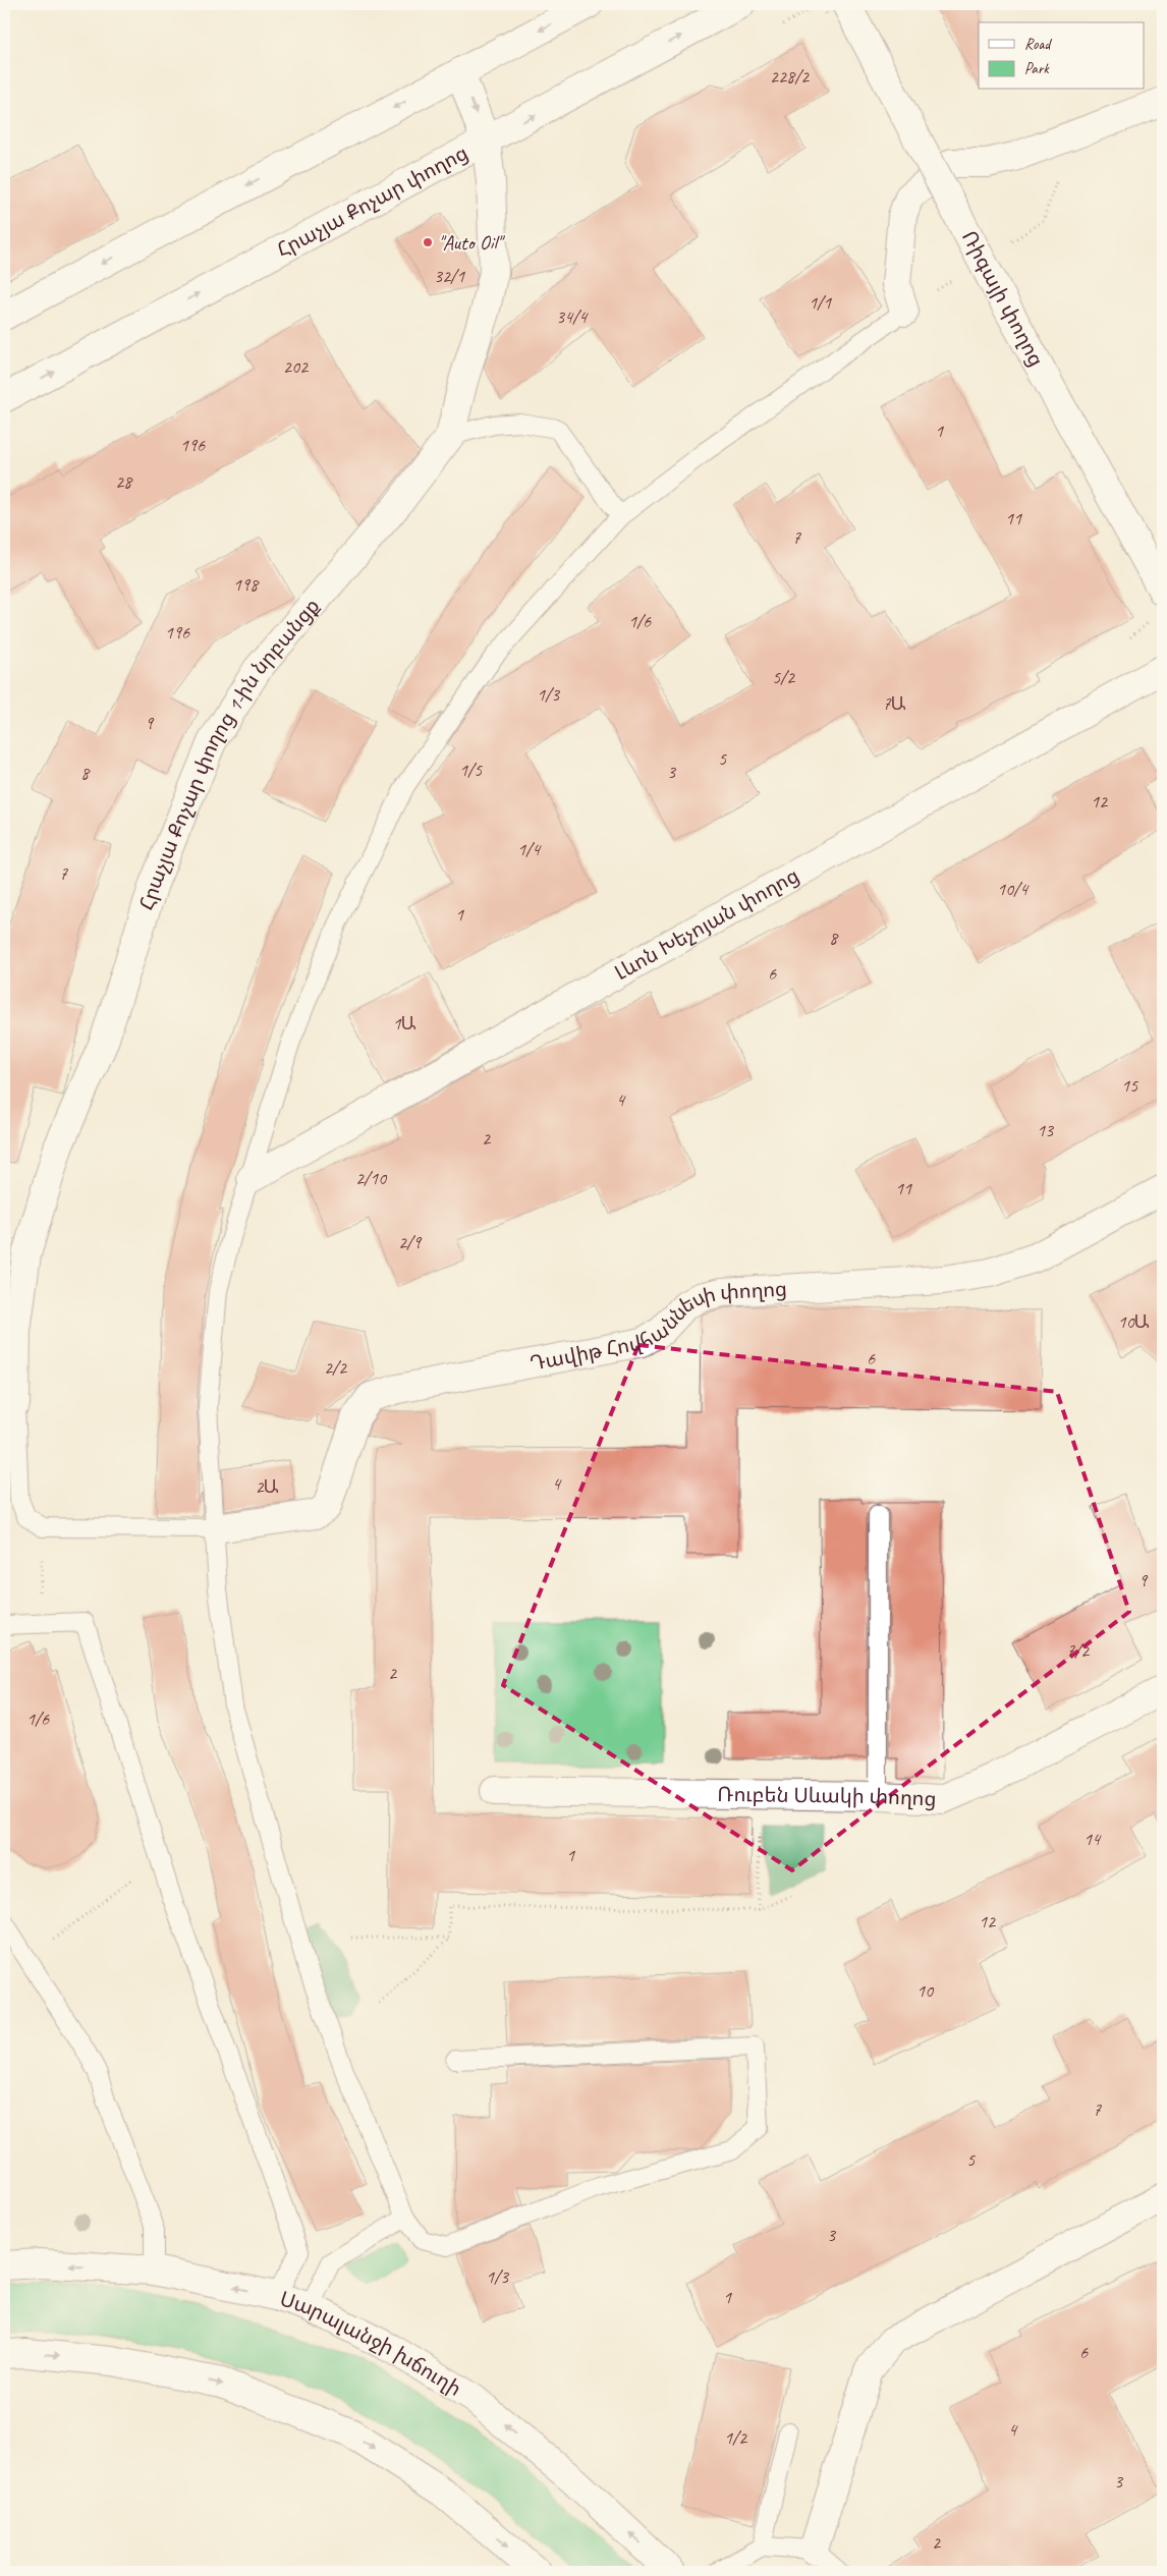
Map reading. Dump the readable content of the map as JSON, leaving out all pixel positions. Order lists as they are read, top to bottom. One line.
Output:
{"streets":{"street":["Հրաչյա Քոչար փողոց","Ռիգայի փողոց","Հրաչյա Քոչար փողոց 1-ին նրբանցք","Լևոն Խեչոյան փողոց","Դավիթ Հովհաննեսի փողոց","Ռուբեն Սևակի փողոց","Սարալանջի խճուղի"]},"crossings":[["Հրաչյա Քոչար փողոց","Հրաչյա Քոչար փողոց 1-ին նրբանցք"]],"places":["\"Auto Oil\""],"house_numbers":["228/2","32/1","1/1","34/4","202","1","196","28","11","7","198","1/6","196","5/2","1/3","7Ա","9","5","1/5","3","8","12","1/4","7","10/4","1","8","6","1Ա","15","4","13","2","2/10","11","2/9","10Ա","6","2/2","4","2Ա","9","7/2","2","1/6","14","1","12","10","7","5","3","1/3","1","6","4","1/2","3","2"],"legend":["Road","Park"]}
